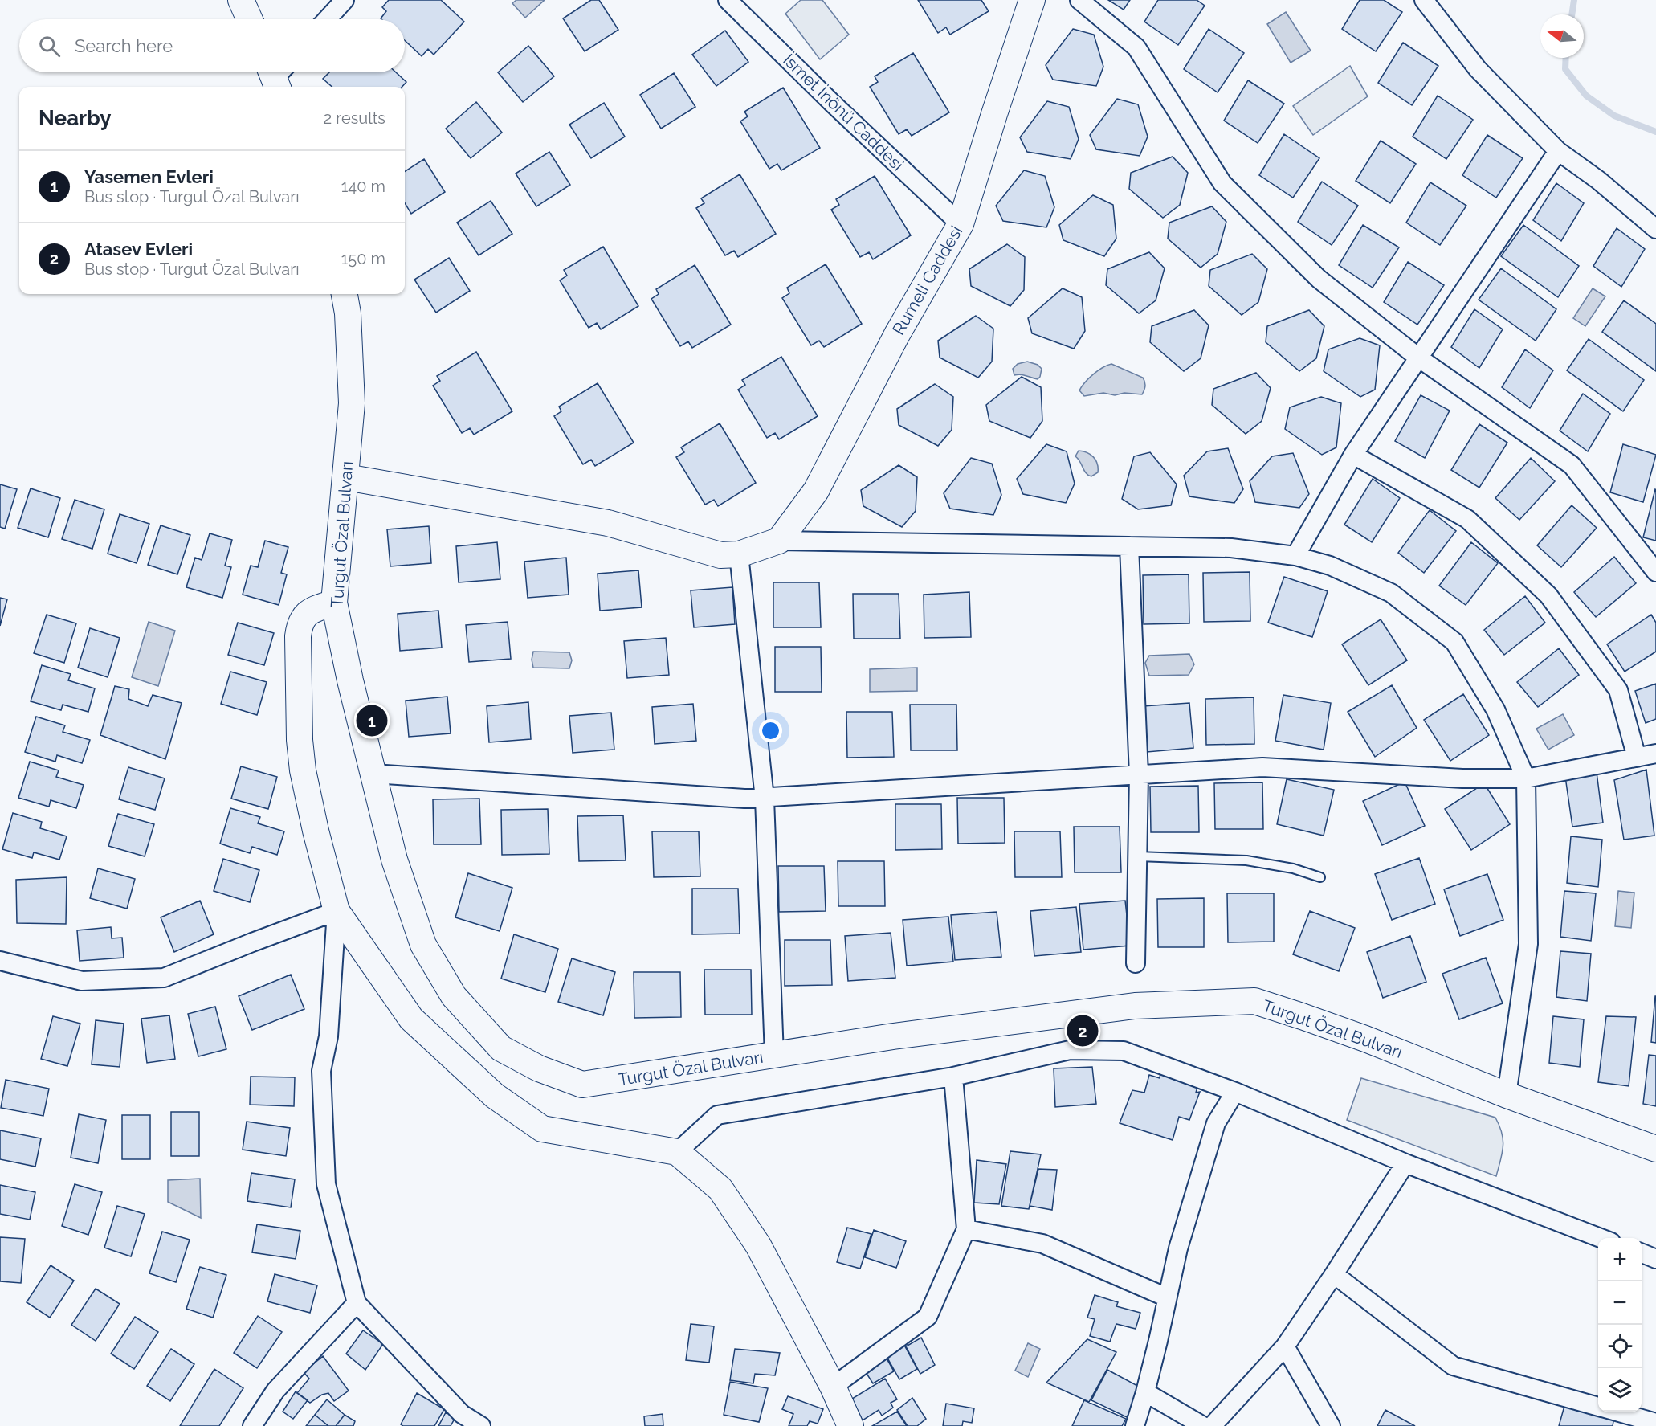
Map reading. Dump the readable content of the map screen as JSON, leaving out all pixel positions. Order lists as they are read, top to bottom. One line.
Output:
{"streets":{"street":["İsmet İnönü Caddesi","Rumeli Caddesi","Turgut Özal Bulvarı"]},"crossings":[["İsmet İnönü Caddesi","Rumeli Caddesi"]],"north":"left","page":{"search":"Search here","heading":["Nearby","2 results"],"list":[{"mark":"1","name":"Yasemen Evleri","note":"Bus stop · Turgut Özal Bulvarı","value":"140 m"},{"mark":"2","name":"Atasev Evleri","note":"Bus stop · Turgut Özal Bulvarı","value":"150 m"}],"pins":["1","2"],"map_buttons":["+","−"]}}
